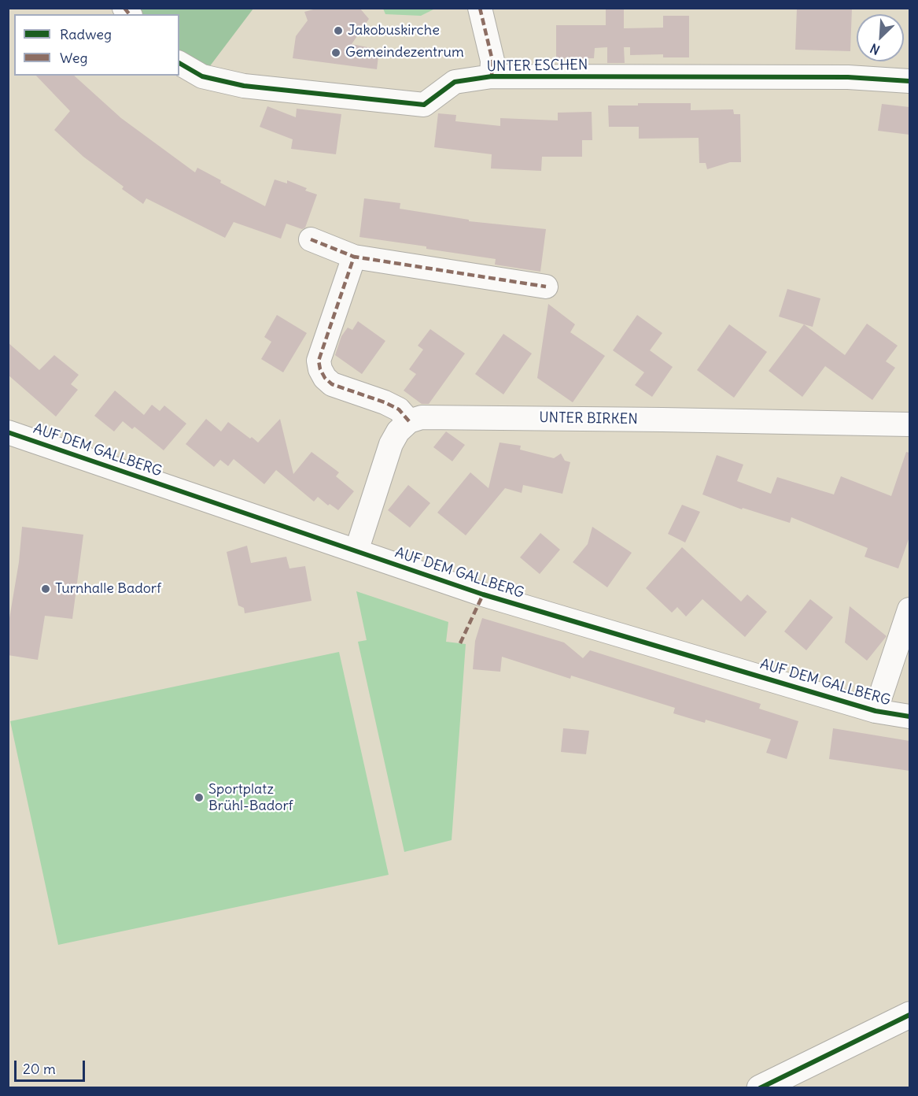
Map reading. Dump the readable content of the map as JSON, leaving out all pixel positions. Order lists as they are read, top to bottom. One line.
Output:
{"streets":{"street":["UNTER ESCHEN","UNTER BIRKEN","AUF DEM GALLBERG"]},"places":["Jakobuskirche","Gemeindezentrum","Turnhalle Badorf","Sportplatz Brühl-Badorf"],"legend":["Radweg","Weg"],"scale_bar":"20 m","north":"bottom left"}
